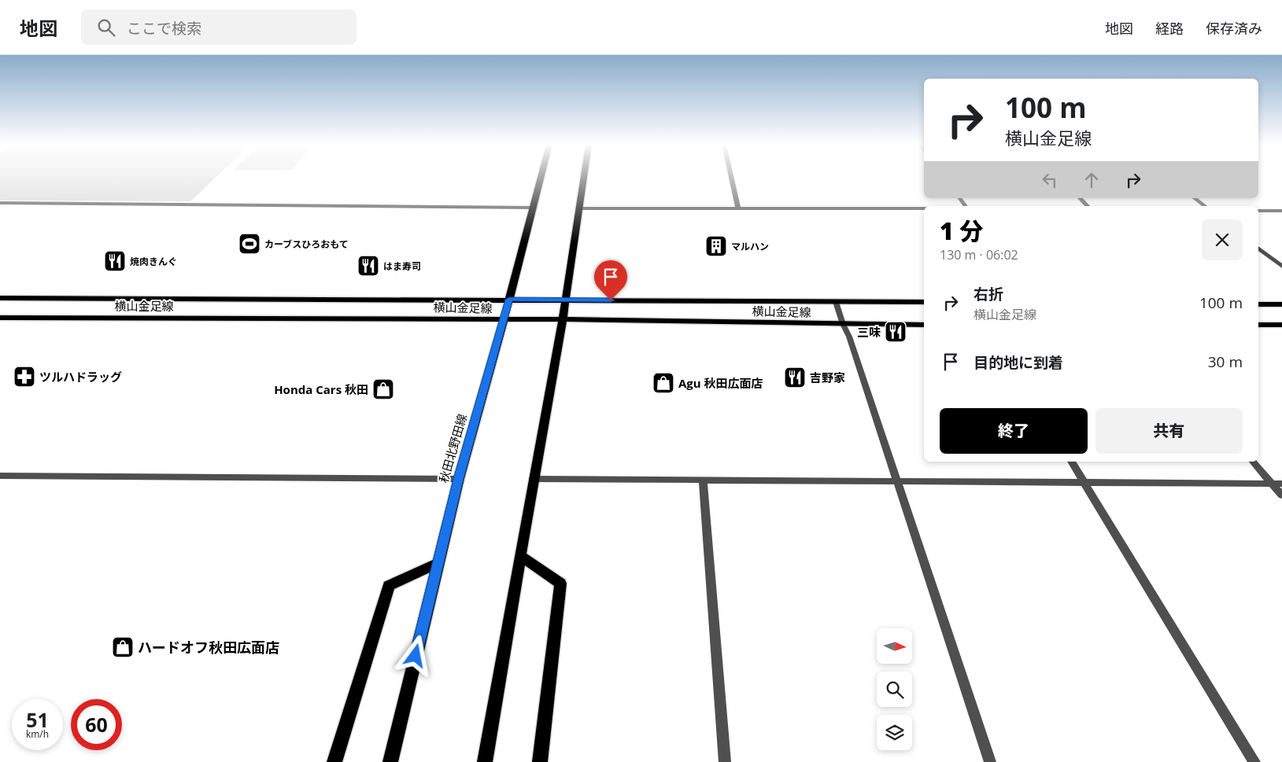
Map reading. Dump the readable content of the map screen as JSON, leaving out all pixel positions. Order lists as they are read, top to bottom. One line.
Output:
{"streets":{"main road":["横山金足線","秋田北野田線"]},"crossings":[["横山金足線","秋田北野田線"]],"places":{"sports":["カーブスひろおもて"],"building":["マルハン"],"restaurant":["焼肉きんぐ","はま寿司","三味","吉野家"],"pharmacy":["ツルハドラッグ"],"shop":["Agu 秋田広面店","Honda Cars 秋田","ハードオフ秋田広面店"]},"north":"right","page":{"header":"地図","search":"ここで検索","nav":["地図","経路","保存済み"],"turn":["100 m","横山金足線"],"heading":["1 分","130 m · 06:02"],"list":[{"name":"右折","note":"横山金足線","value":"100 m"},{"name":"目的地に到着","value":"30 m"}],"buttons":["終了","共有"],"speed":"51 km/h","limit":"60"}}
